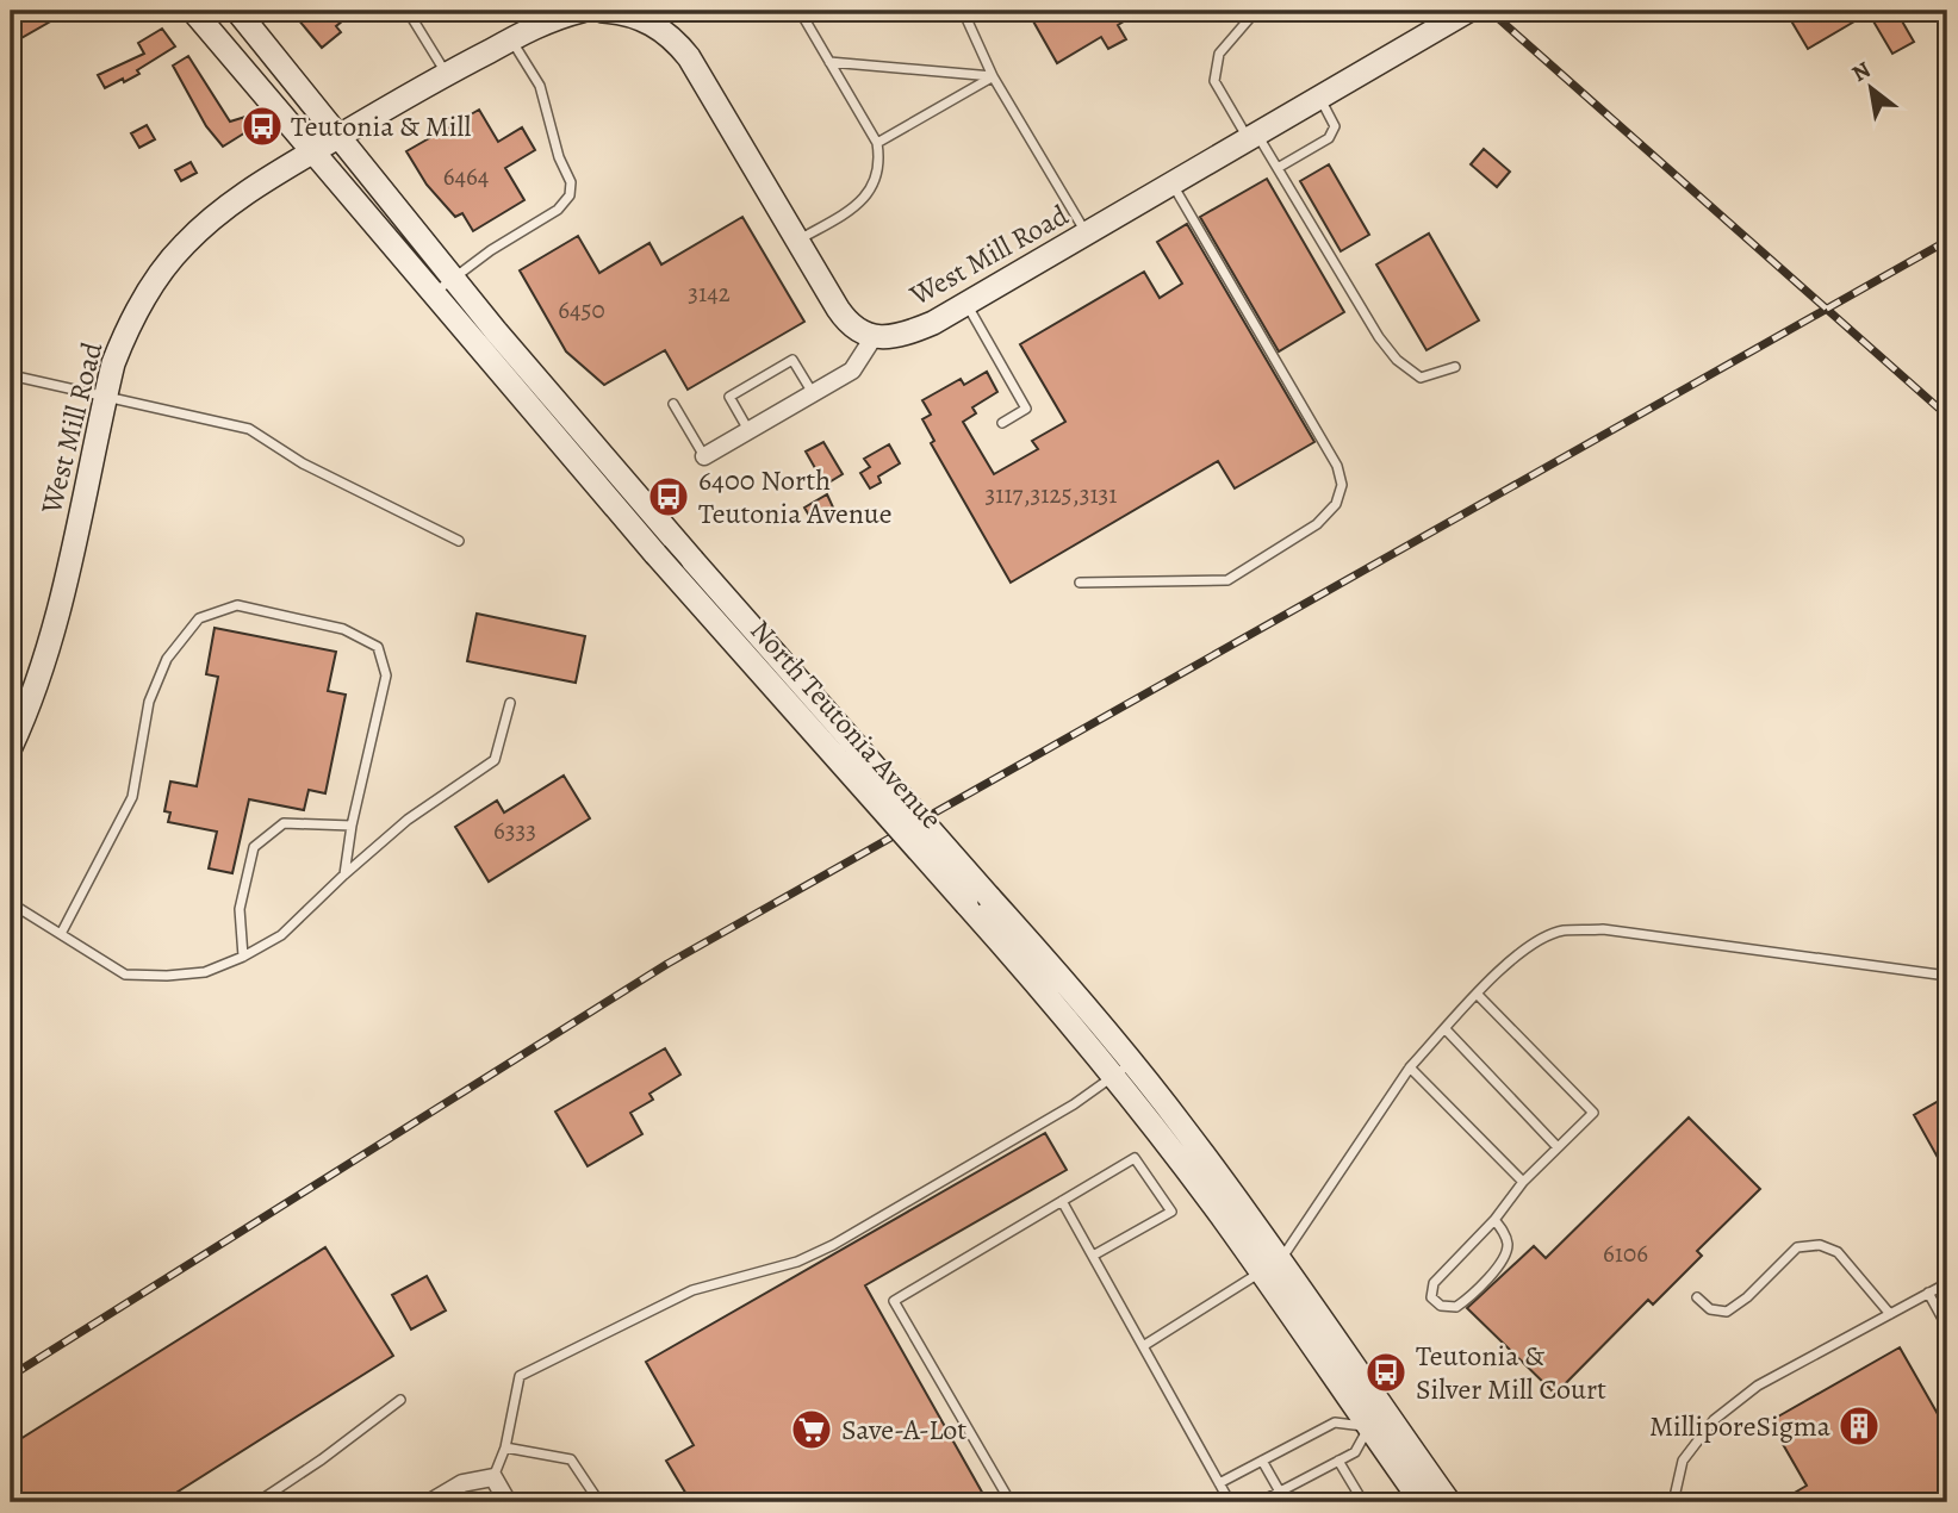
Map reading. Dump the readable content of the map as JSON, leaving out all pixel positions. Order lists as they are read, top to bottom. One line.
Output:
{"streets":{"main road":["West Mill Road","North Teutonia Avenue"]},"crossings":[["West Mill Road","North Teutonia Avenue"]],"places":{"bus stop":["Teutonia & Mill","6400 North Teutonia Avenue","Teutonia & Silver Mill Court"],"building":["MilliporeSigma"],"supermarket":["Save-A-Lot"]},"house_numbers":["6464","3142","6450","3117,3125,3131","6333","6106"],"north":"top left"}
